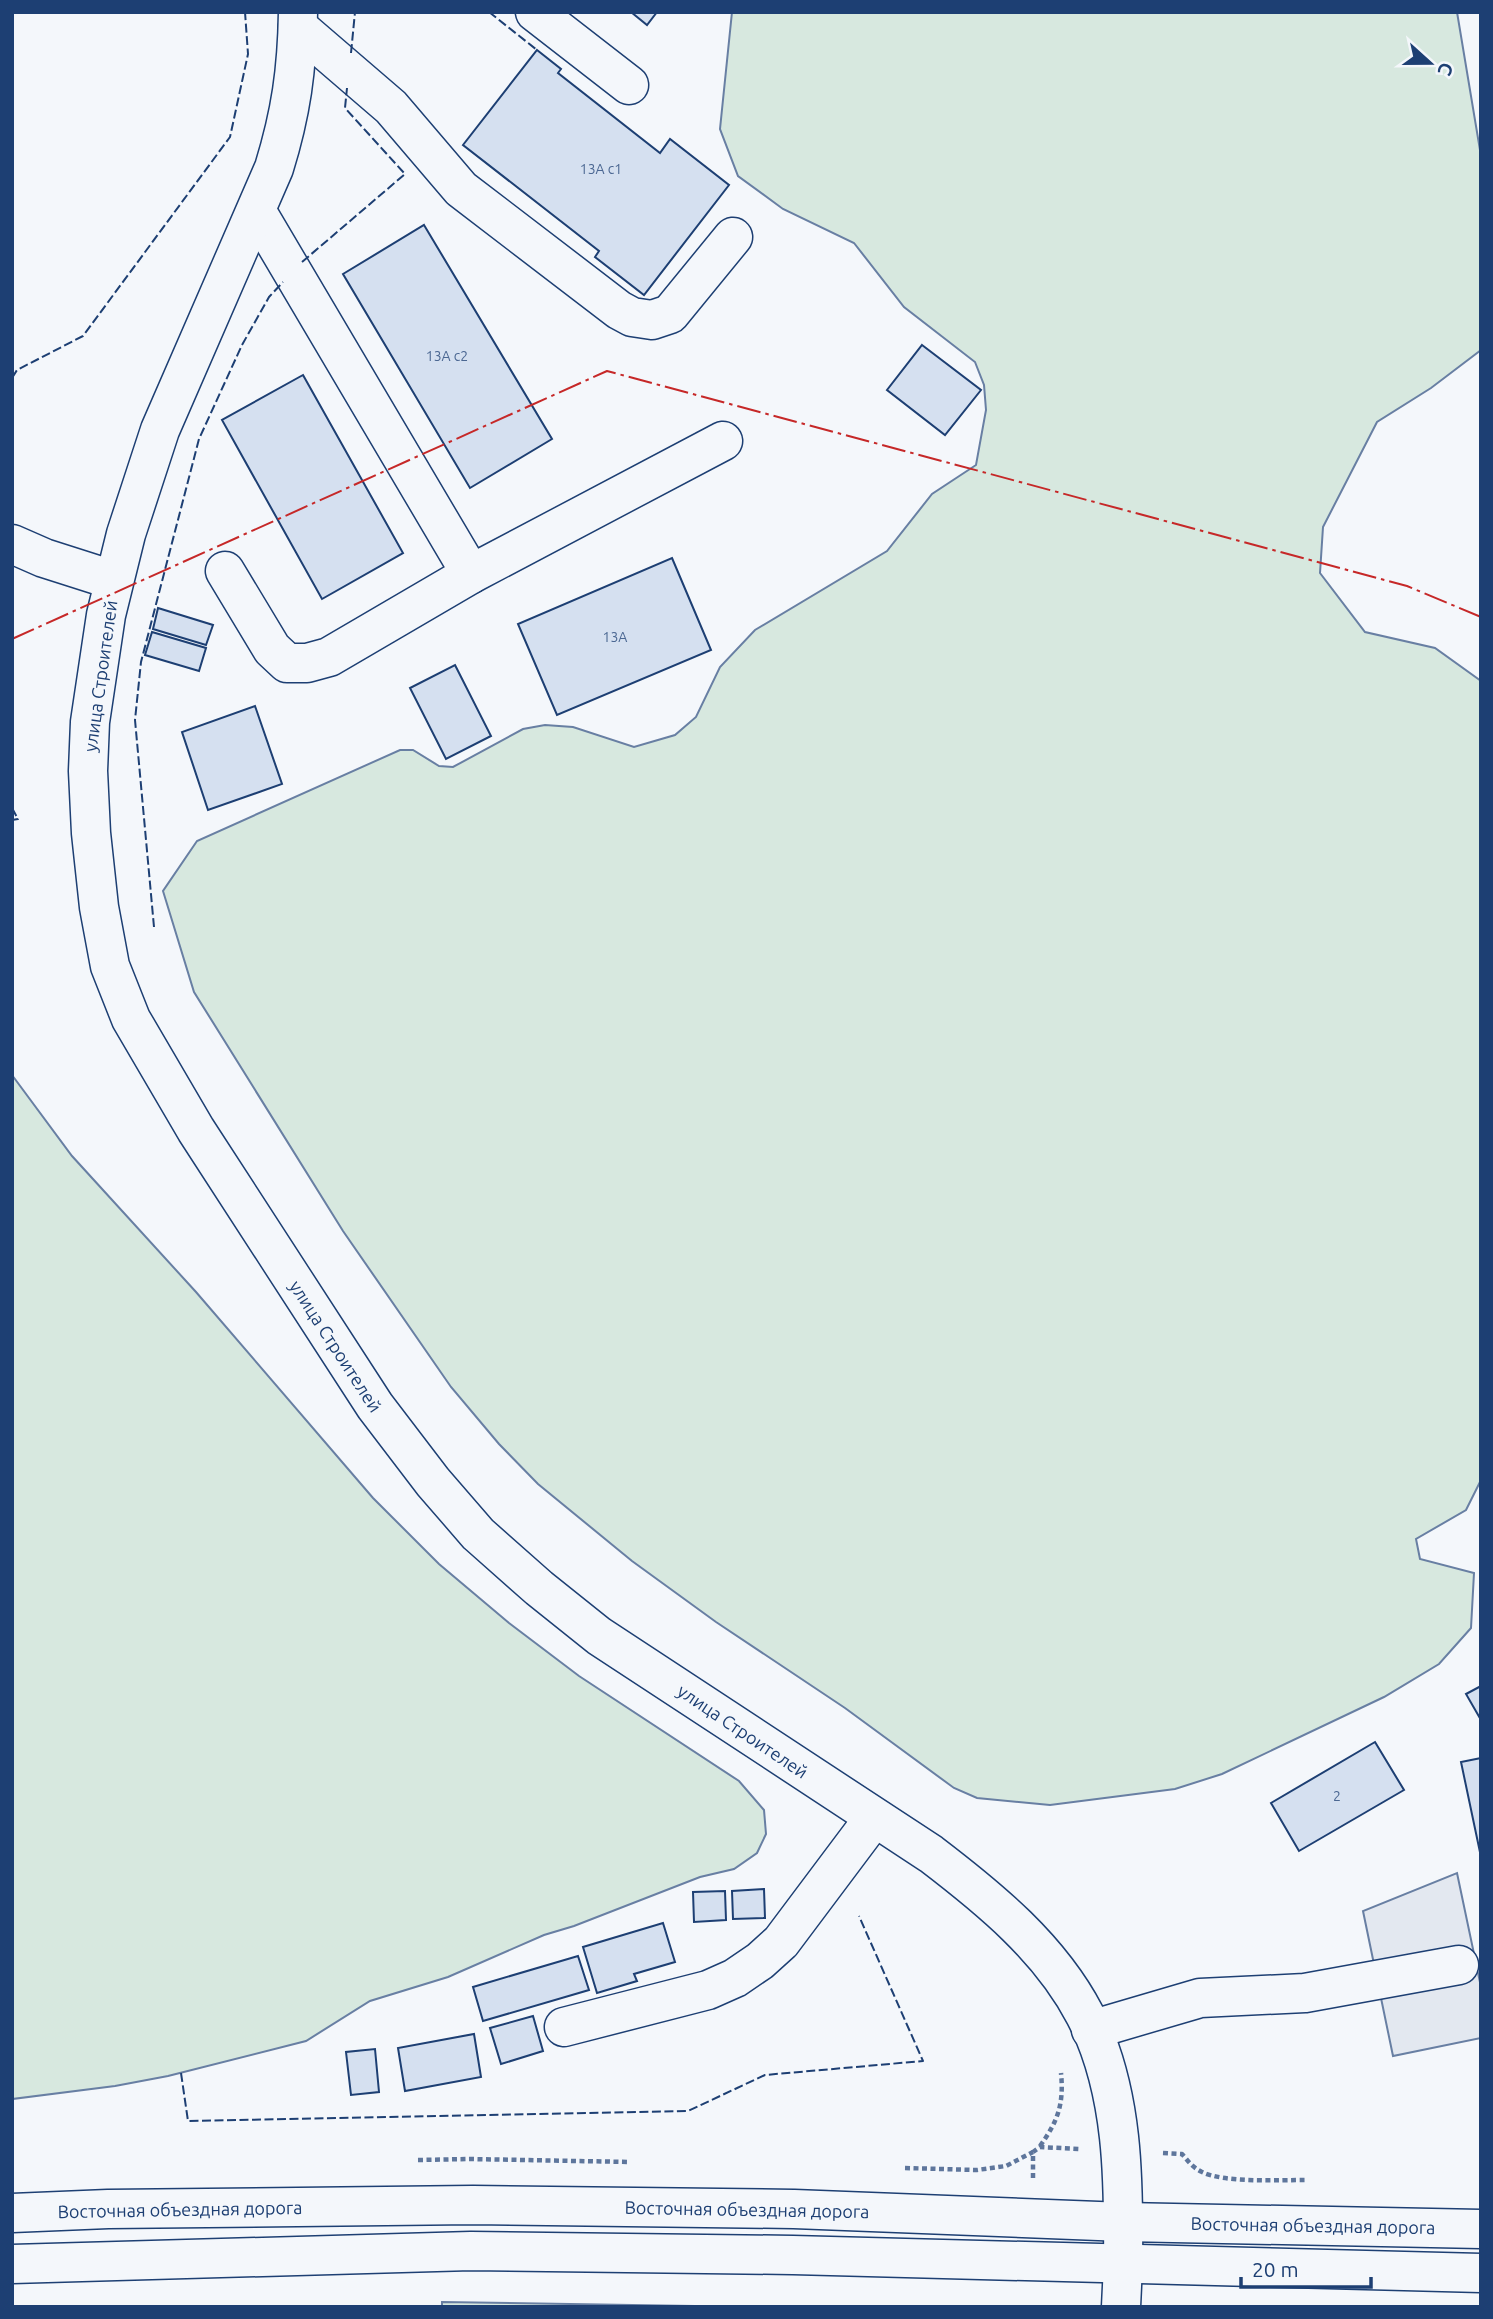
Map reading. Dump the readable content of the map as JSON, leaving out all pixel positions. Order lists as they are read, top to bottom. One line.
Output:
{"streets":{"main road":["улица Строителей","Восточная объездная дорога"]},"crossings":[["улица Строителей","Восточная объездная дорога"]],"house_numbers":["13А с1","13А с2","13А","2"],"scale_bar":"20 m","north":"right"}
